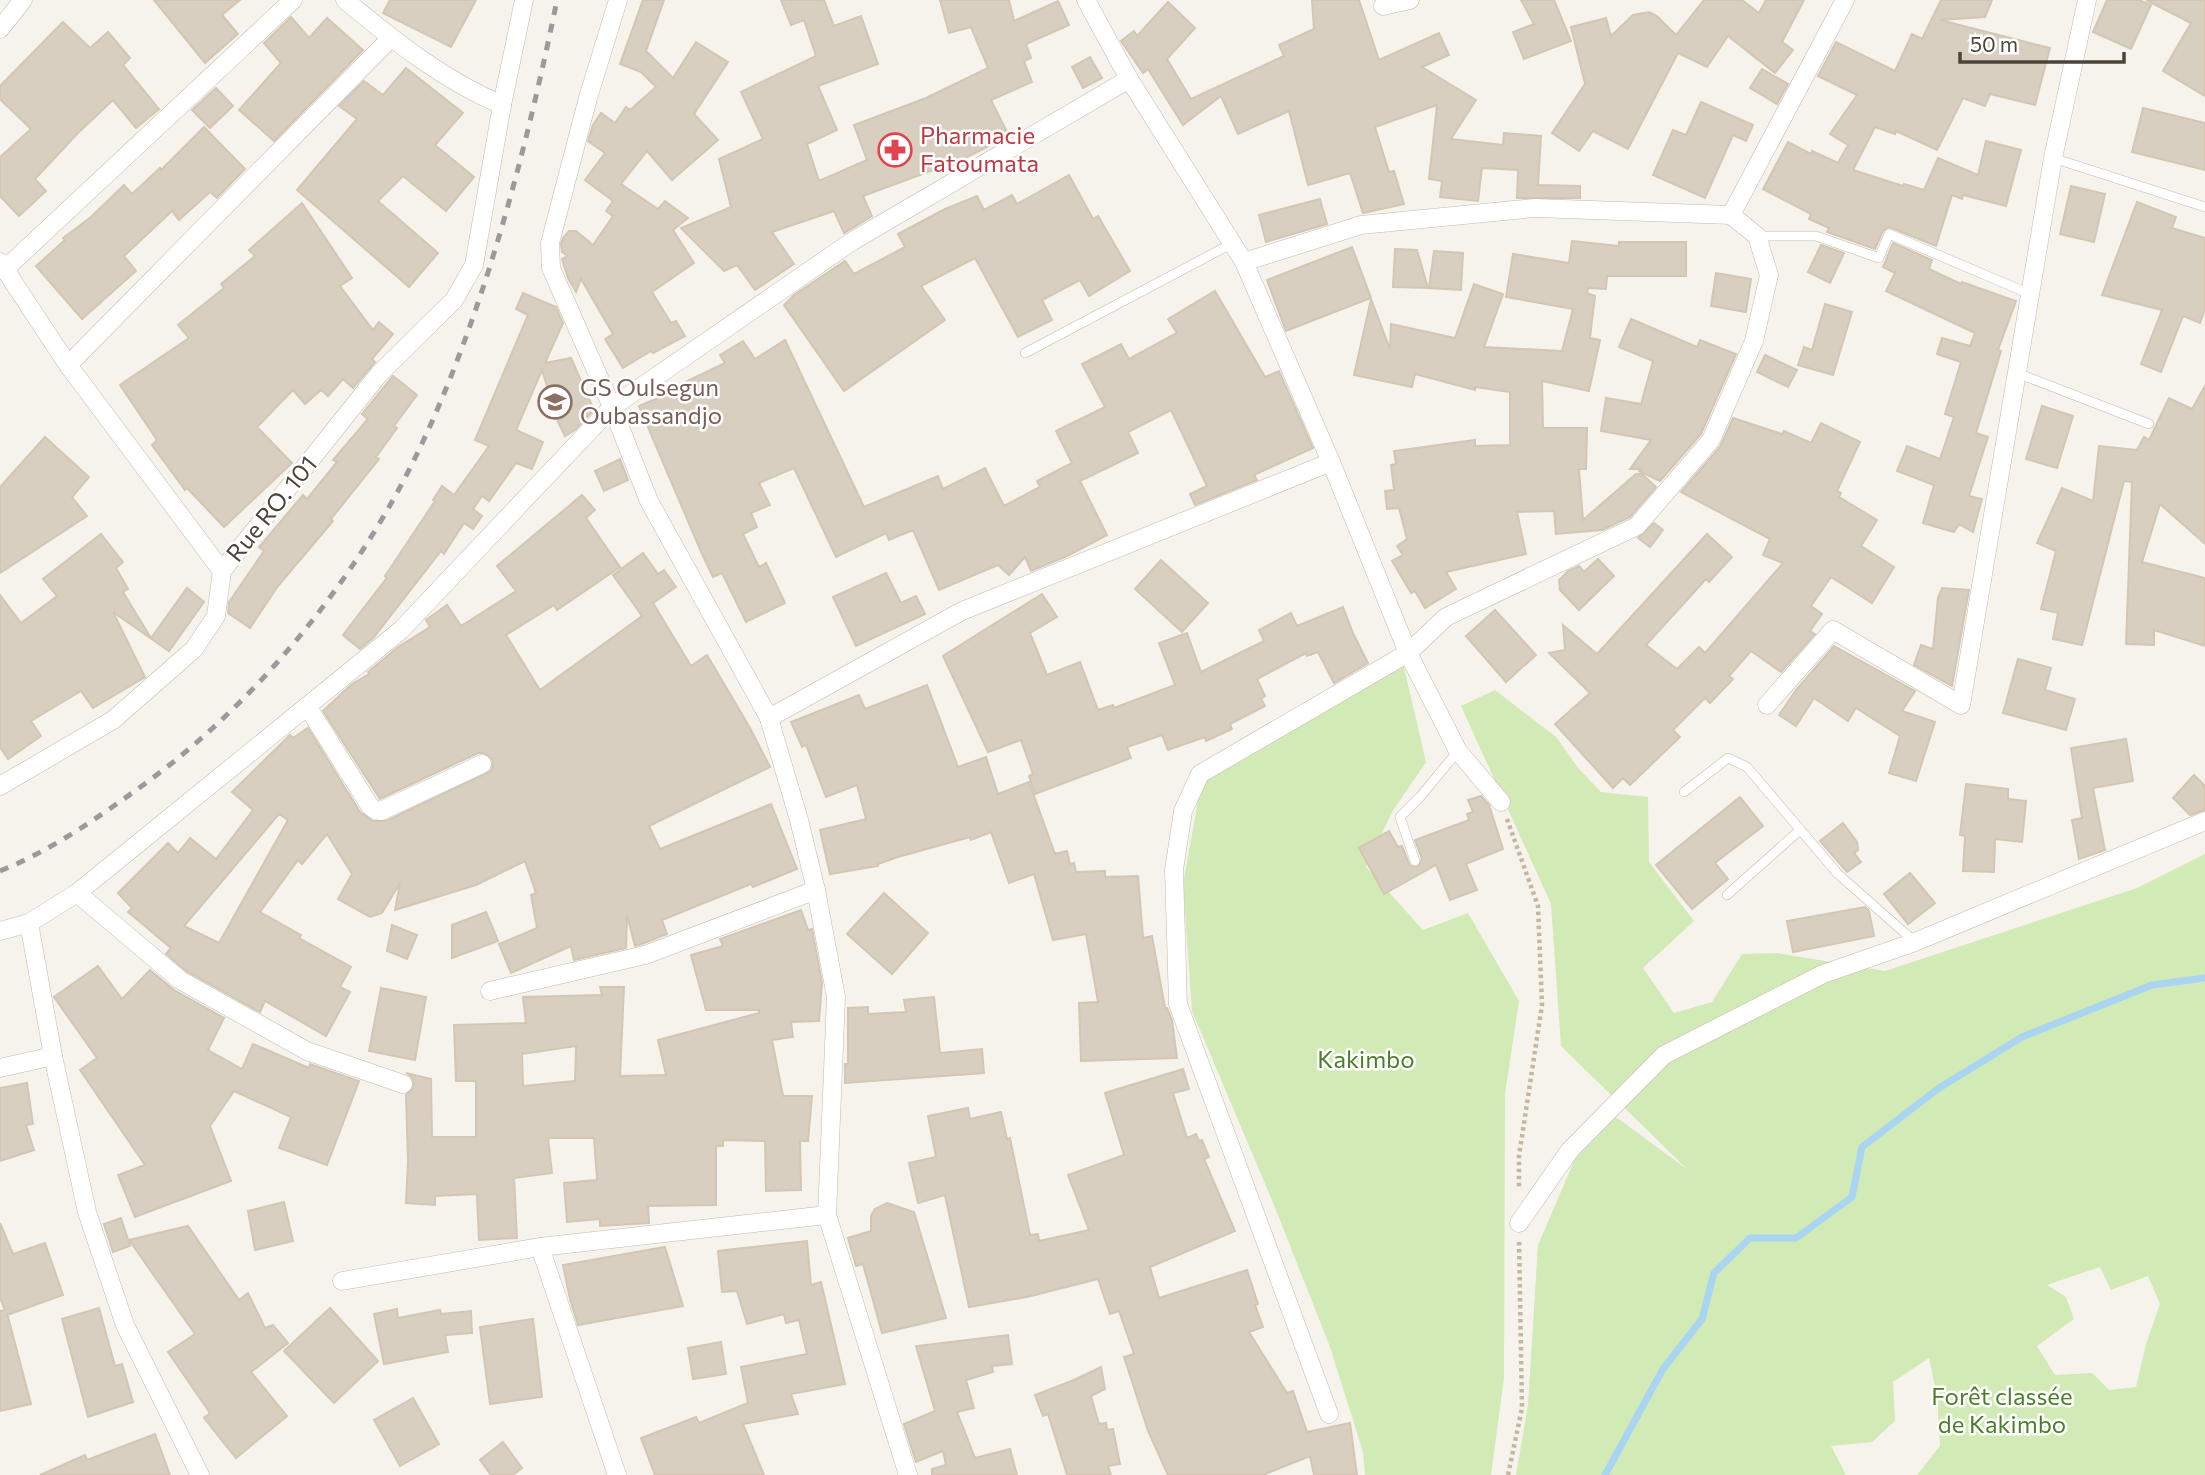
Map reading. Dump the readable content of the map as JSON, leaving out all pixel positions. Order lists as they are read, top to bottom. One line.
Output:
{"streets":{"street":["Rue RO. 101"]},"parks":["Kakimbo","Forêt classée de Kakimbo"],"places":{"pharmacy":["Pharmacie Fatoumata"],"school or university":["GS Oulsegun Oubassandjo"]},"scale_bar":"50 m"}
